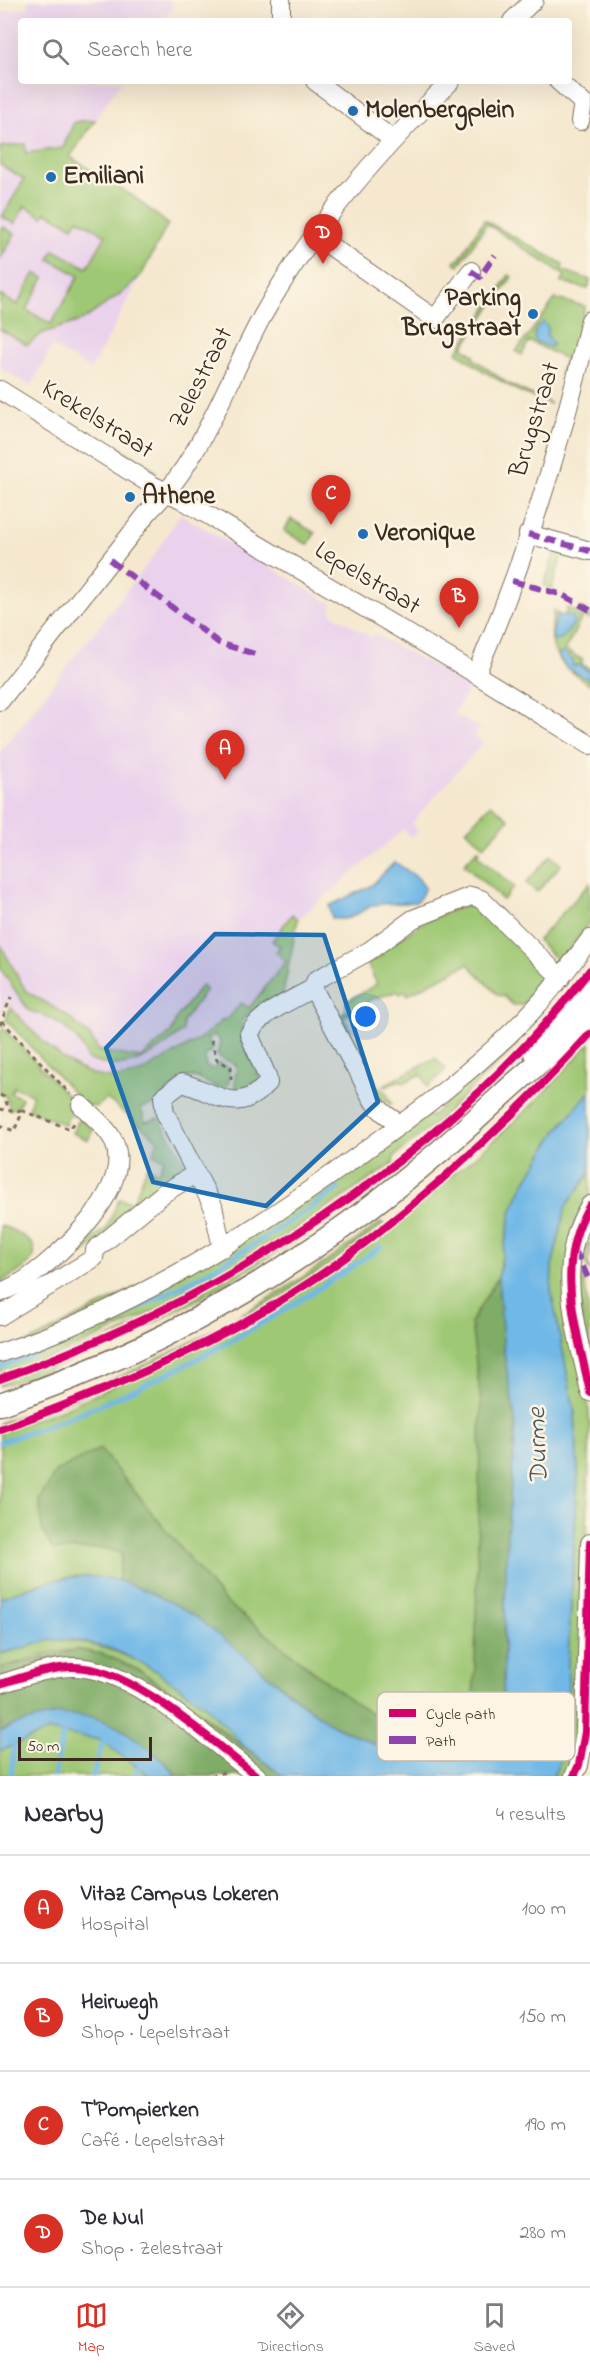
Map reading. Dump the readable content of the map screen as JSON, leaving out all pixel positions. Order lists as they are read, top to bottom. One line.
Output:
{"streets":{"street":["Zelestraat","Krekelstraat","Brugstraat","Lepelstraat"]},"crossings":[["Zelestraat","Krekelstraat"],["Zelestraat","Lepelstraat"],["Krekelstraat","Lepelstraat"],["Brugstraat","Lepelstraat"]],"water":["Durme"],"places":["Molenbergplein","Emiliani","Parking Brugstraat","Athene","Veronique"],"legend":["Cycle path","Path"],"scale_bar":"50 m","page":{"search":"Search here","pins":["D","C","B","A"],"scale":"50 m","heading":["Nearby","4 results"],"list":[{"mark":"A","name":"Vitaz Campus Lokeren","note":"Hospital","value":"100 m"},{"mark":"B","name":"Heirwegh","note":"Shop · Lepelstraat","value":"150 m"},{"mark":"C","name":"T'Pompierken","note":"Café · Lepelstraat","value":"190 m"},{"mark":"D","name":"De Nul","note":"Shop · Zelestraat","value":"280 m"}],"nav":["Map","Directions","Saved"]}}
